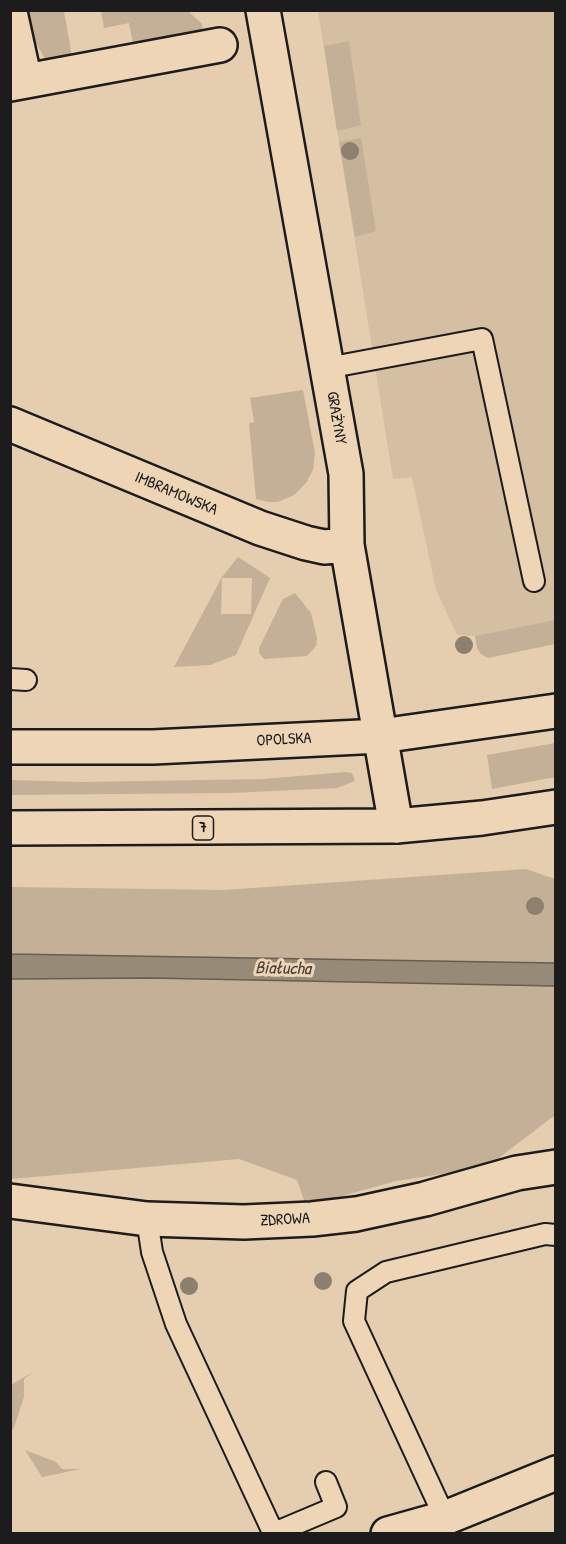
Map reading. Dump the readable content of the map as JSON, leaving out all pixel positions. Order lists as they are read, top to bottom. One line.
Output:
{"streets":{"street":["GRAŻYNY","IMBRAMOWSKA","OPOLSKA","7","ZDROWA"]},"crossings":[["GRAŻYNY","IMBRAMOWSKA"],["GRAŻYNY","OPOLSKA"],["GRAŻYNY","7"]],"water":["Białucha"]}
